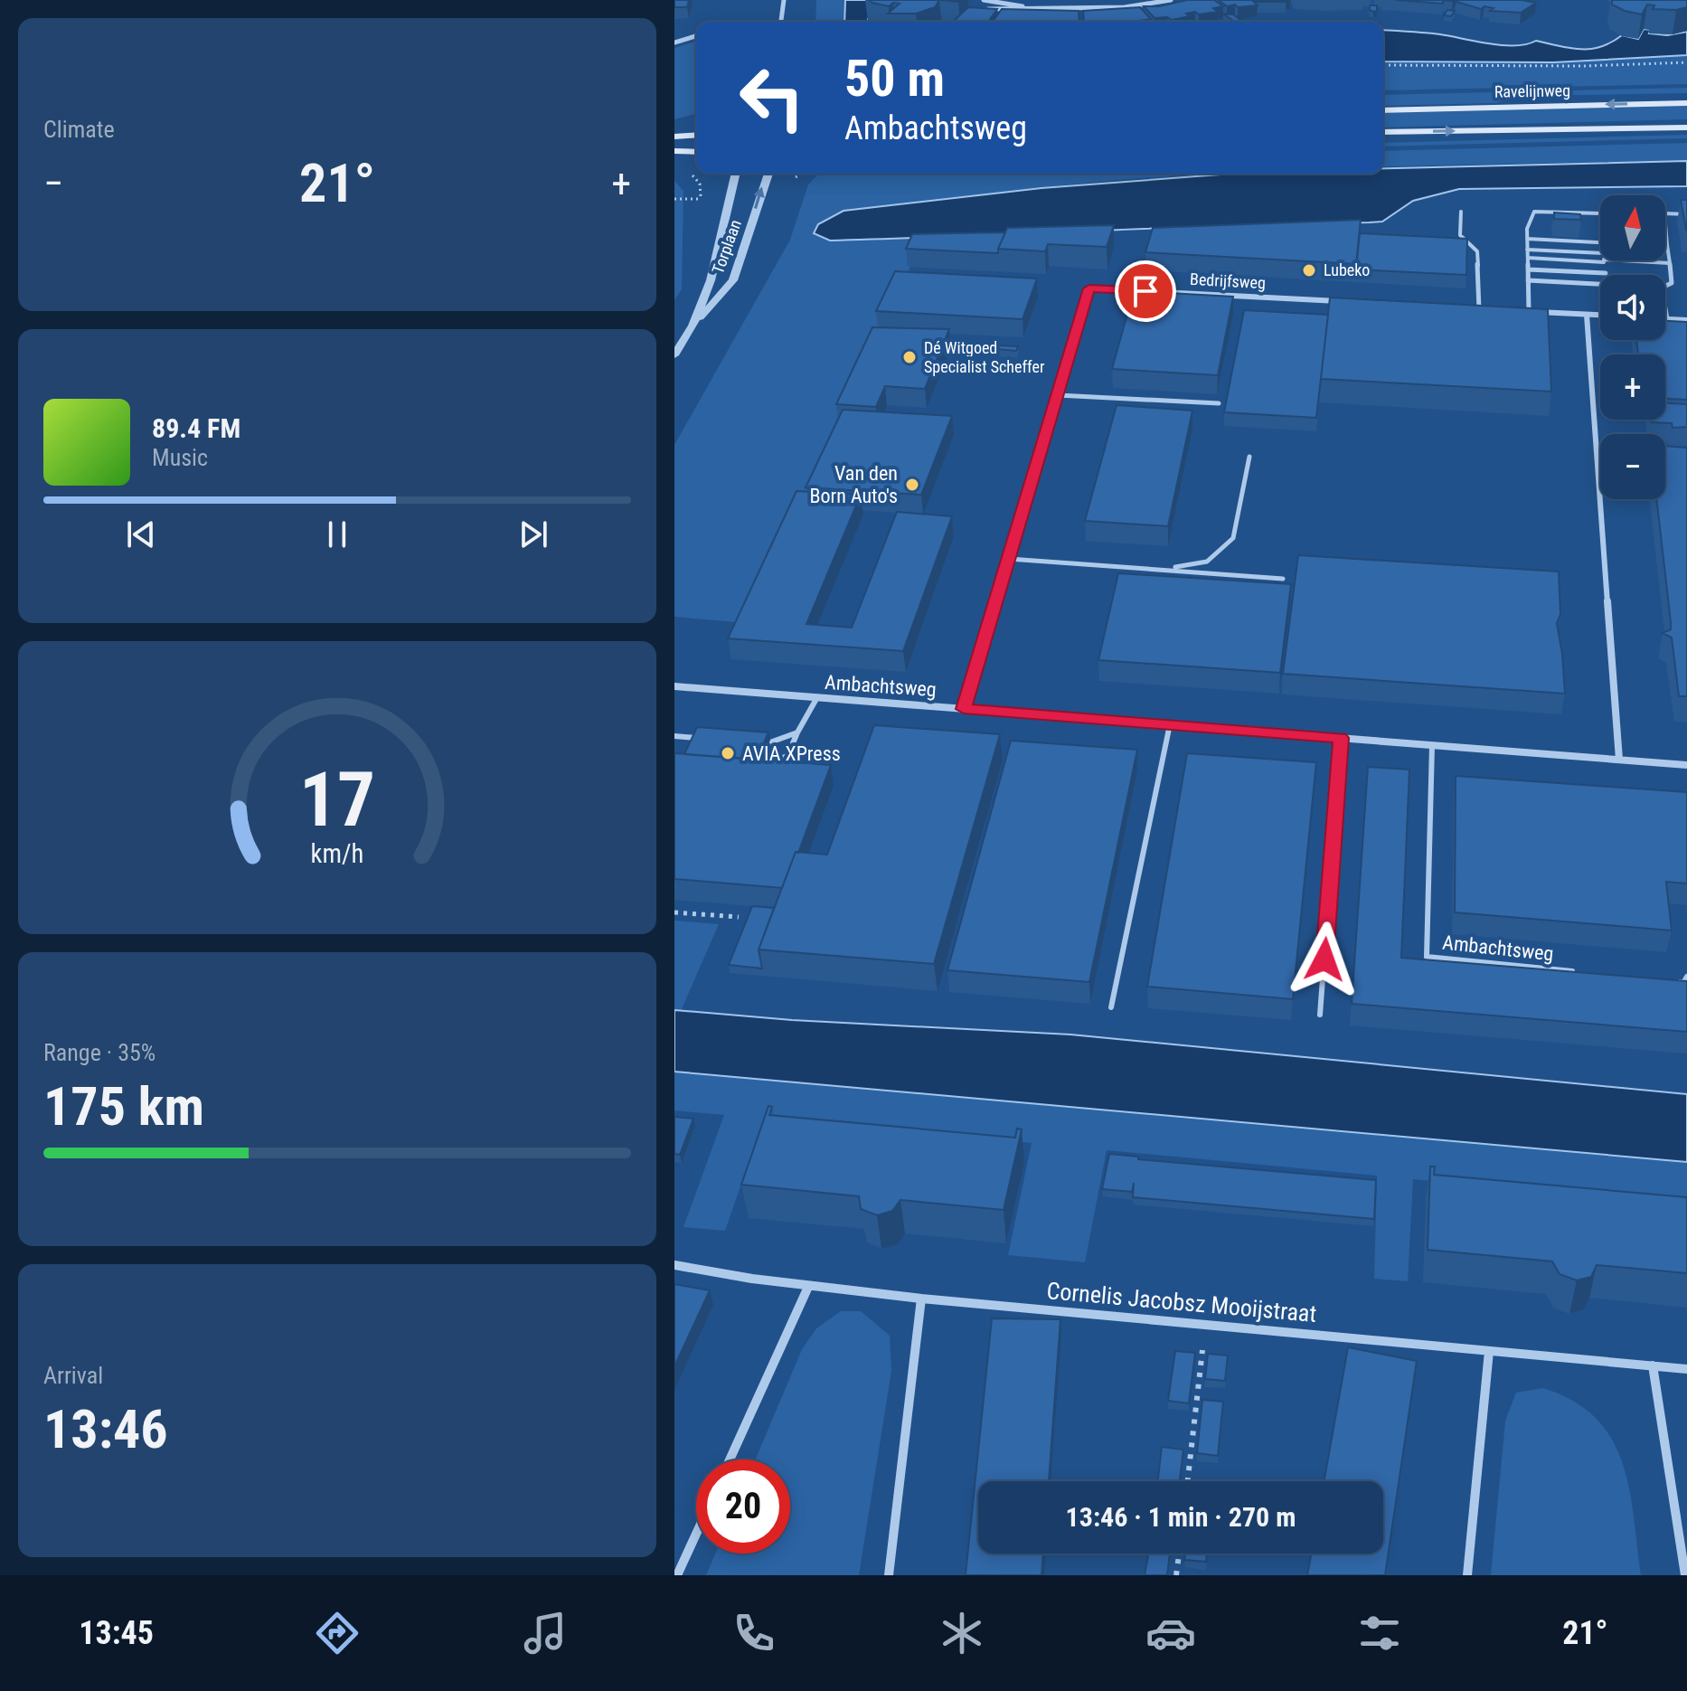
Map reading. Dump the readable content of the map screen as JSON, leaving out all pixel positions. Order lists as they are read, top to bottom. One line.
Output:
{"streets":{"main road":["Ravelijnweg"],"street":["Torplaan","Bedrijfsweg","Ambachtsweg","Cornelis Jacobsz Mooijstraat"]},"crossings":[["Bedrijfsweg","Ambachtsweg"]],"places":["Lubeko","Dé Witgoed Specialist Scheffer","Van den Born Auto's","AVIA XPress"],"north":"top","page":{"tile":["Climate",["Range · 35%","175 km"],["Arrival","13:46"]],"turn":["50 m","Ambachtsweg"],"heat":["−","21°","+"],"map_buttons":["+","−"],"song":["89.4 FM","Music"],"limit":"20","trip":"13:46 · 1 min · 270 m","tabs":["13:45","21°"],"gauge":["17","km/h"]}}
